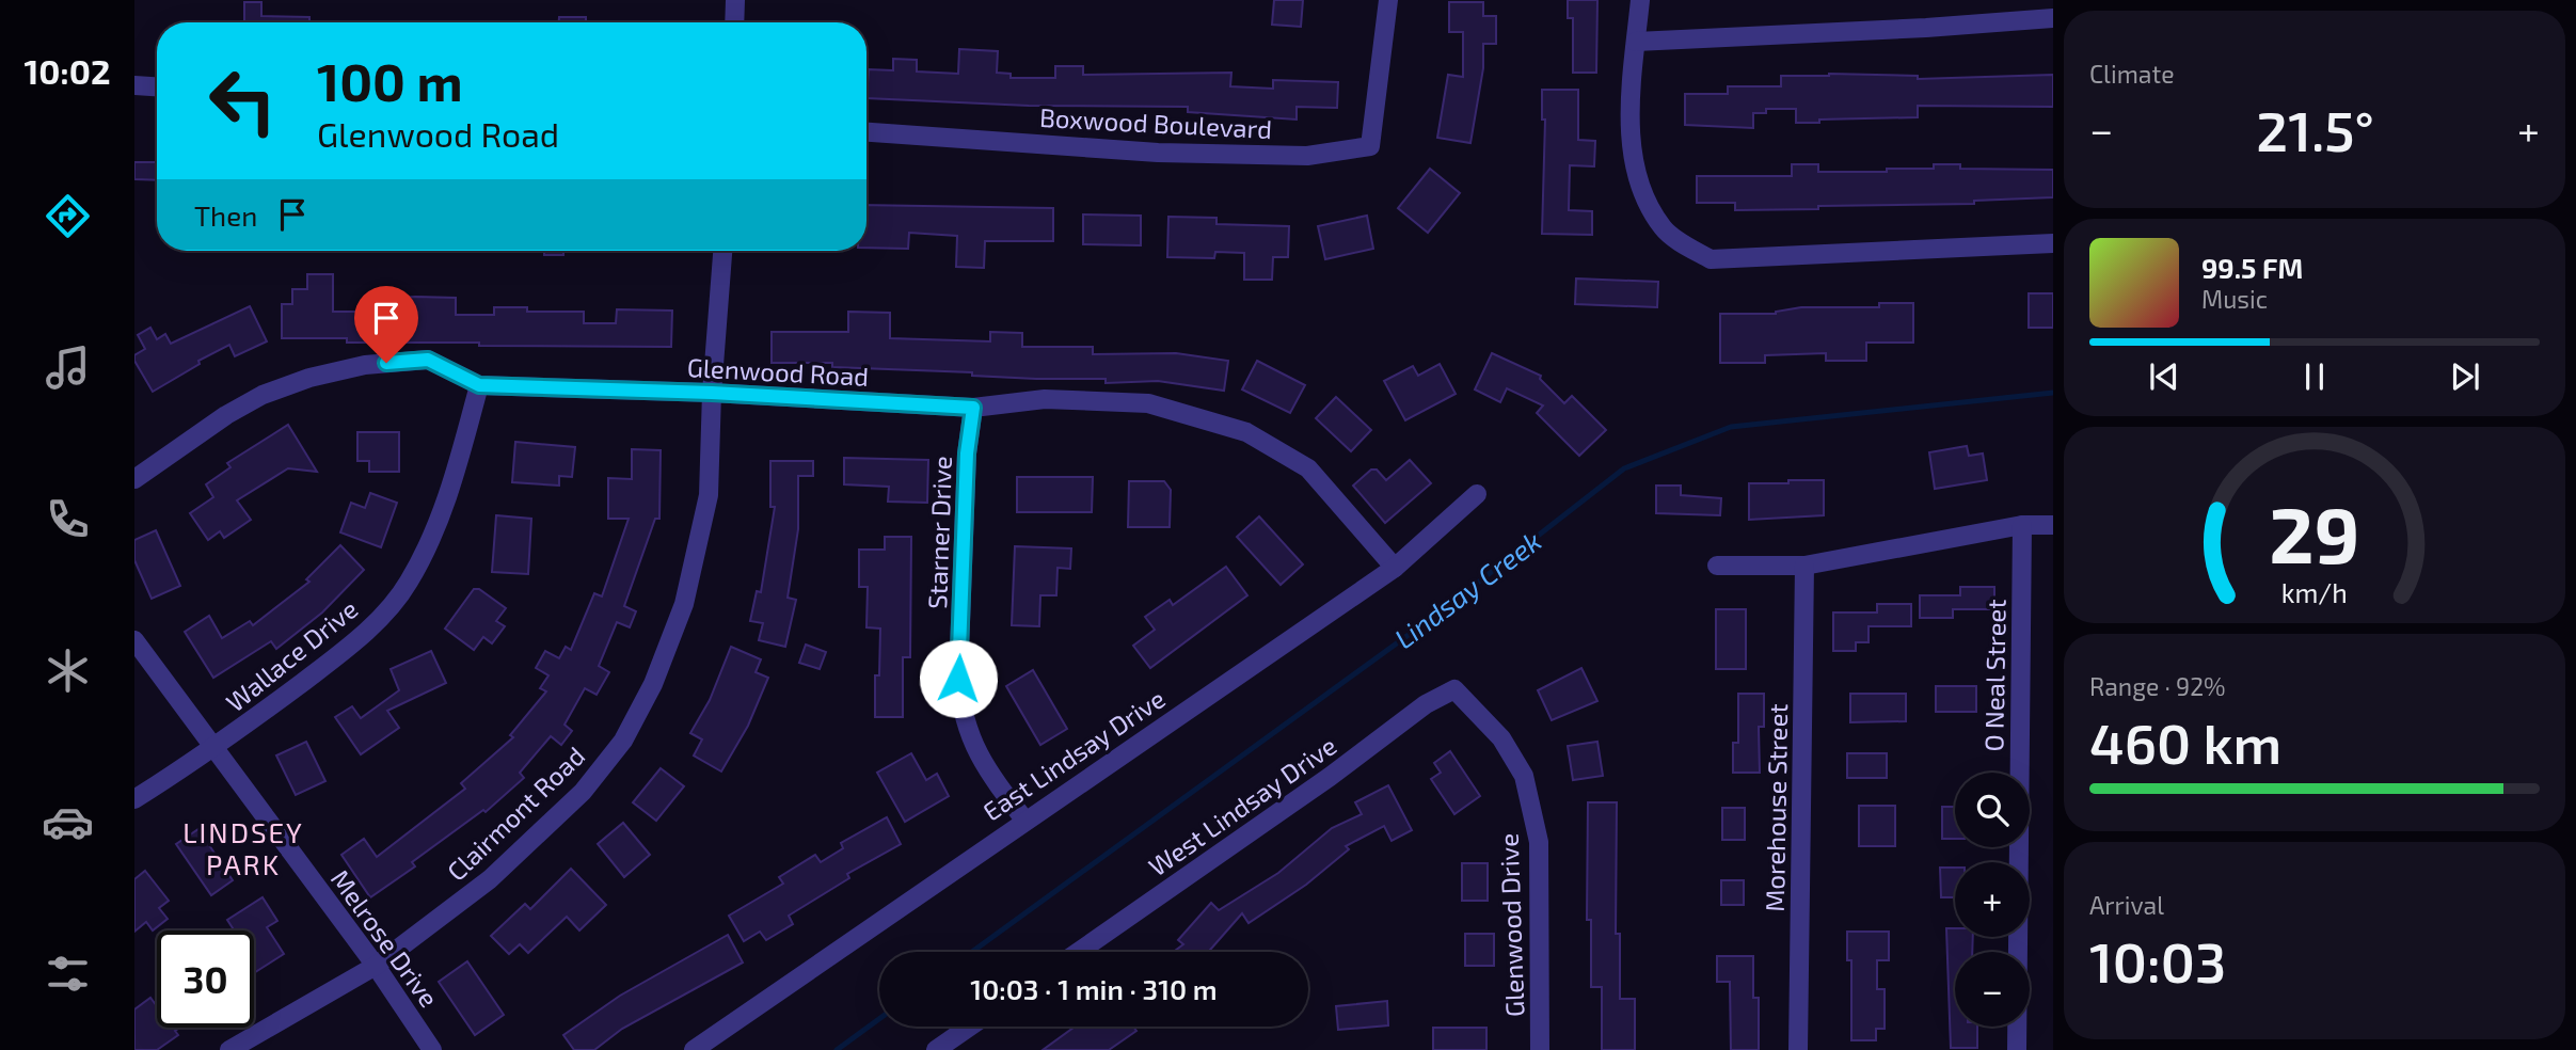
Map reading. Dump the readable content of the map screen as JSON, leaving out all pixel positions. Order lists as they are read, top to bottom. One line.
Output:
{"streets":{"street":["Boxwood Boulevard","Glenwood Road","Starner Drive","Wallace Drive","O Neal Street","East Lindsay Drive","West Lindsay Drive","Morehouse Street","Clairmont Road","Glenwood Drive","Melrose Drive"]},"crossings":[["Glenwood Road","Starner Drive"],["Glenwood Road","Wallace Drive"],["Glenwood Road","East Lindsay Drive"],["Glenwood Road","Clairmont Road"],["Starner Drive","East Lindsay Drive"],["Wallace Drive","Melrose Drive"],["West Lindsay Drive","Glenwood Drive"],["Clairmont Road","Melrose Drive"]],"districts":["LINDSEY PARK"],"water":["Lindsay Creek"],"page":{"tabs":"10:02","tile":["Climate",["Range · 92%","460 km"],["Arrival","10:03"]],"turn":["100 m","Glenwood Road"],"heat":["−","21.5°","+"],"then":"Then","song":["99.5 FM","Music"],"map_buttons":["+","−"],"limit":"30","trip":"10:03 · 1 min · 310 m","gauge":["29","km/h"]}}
